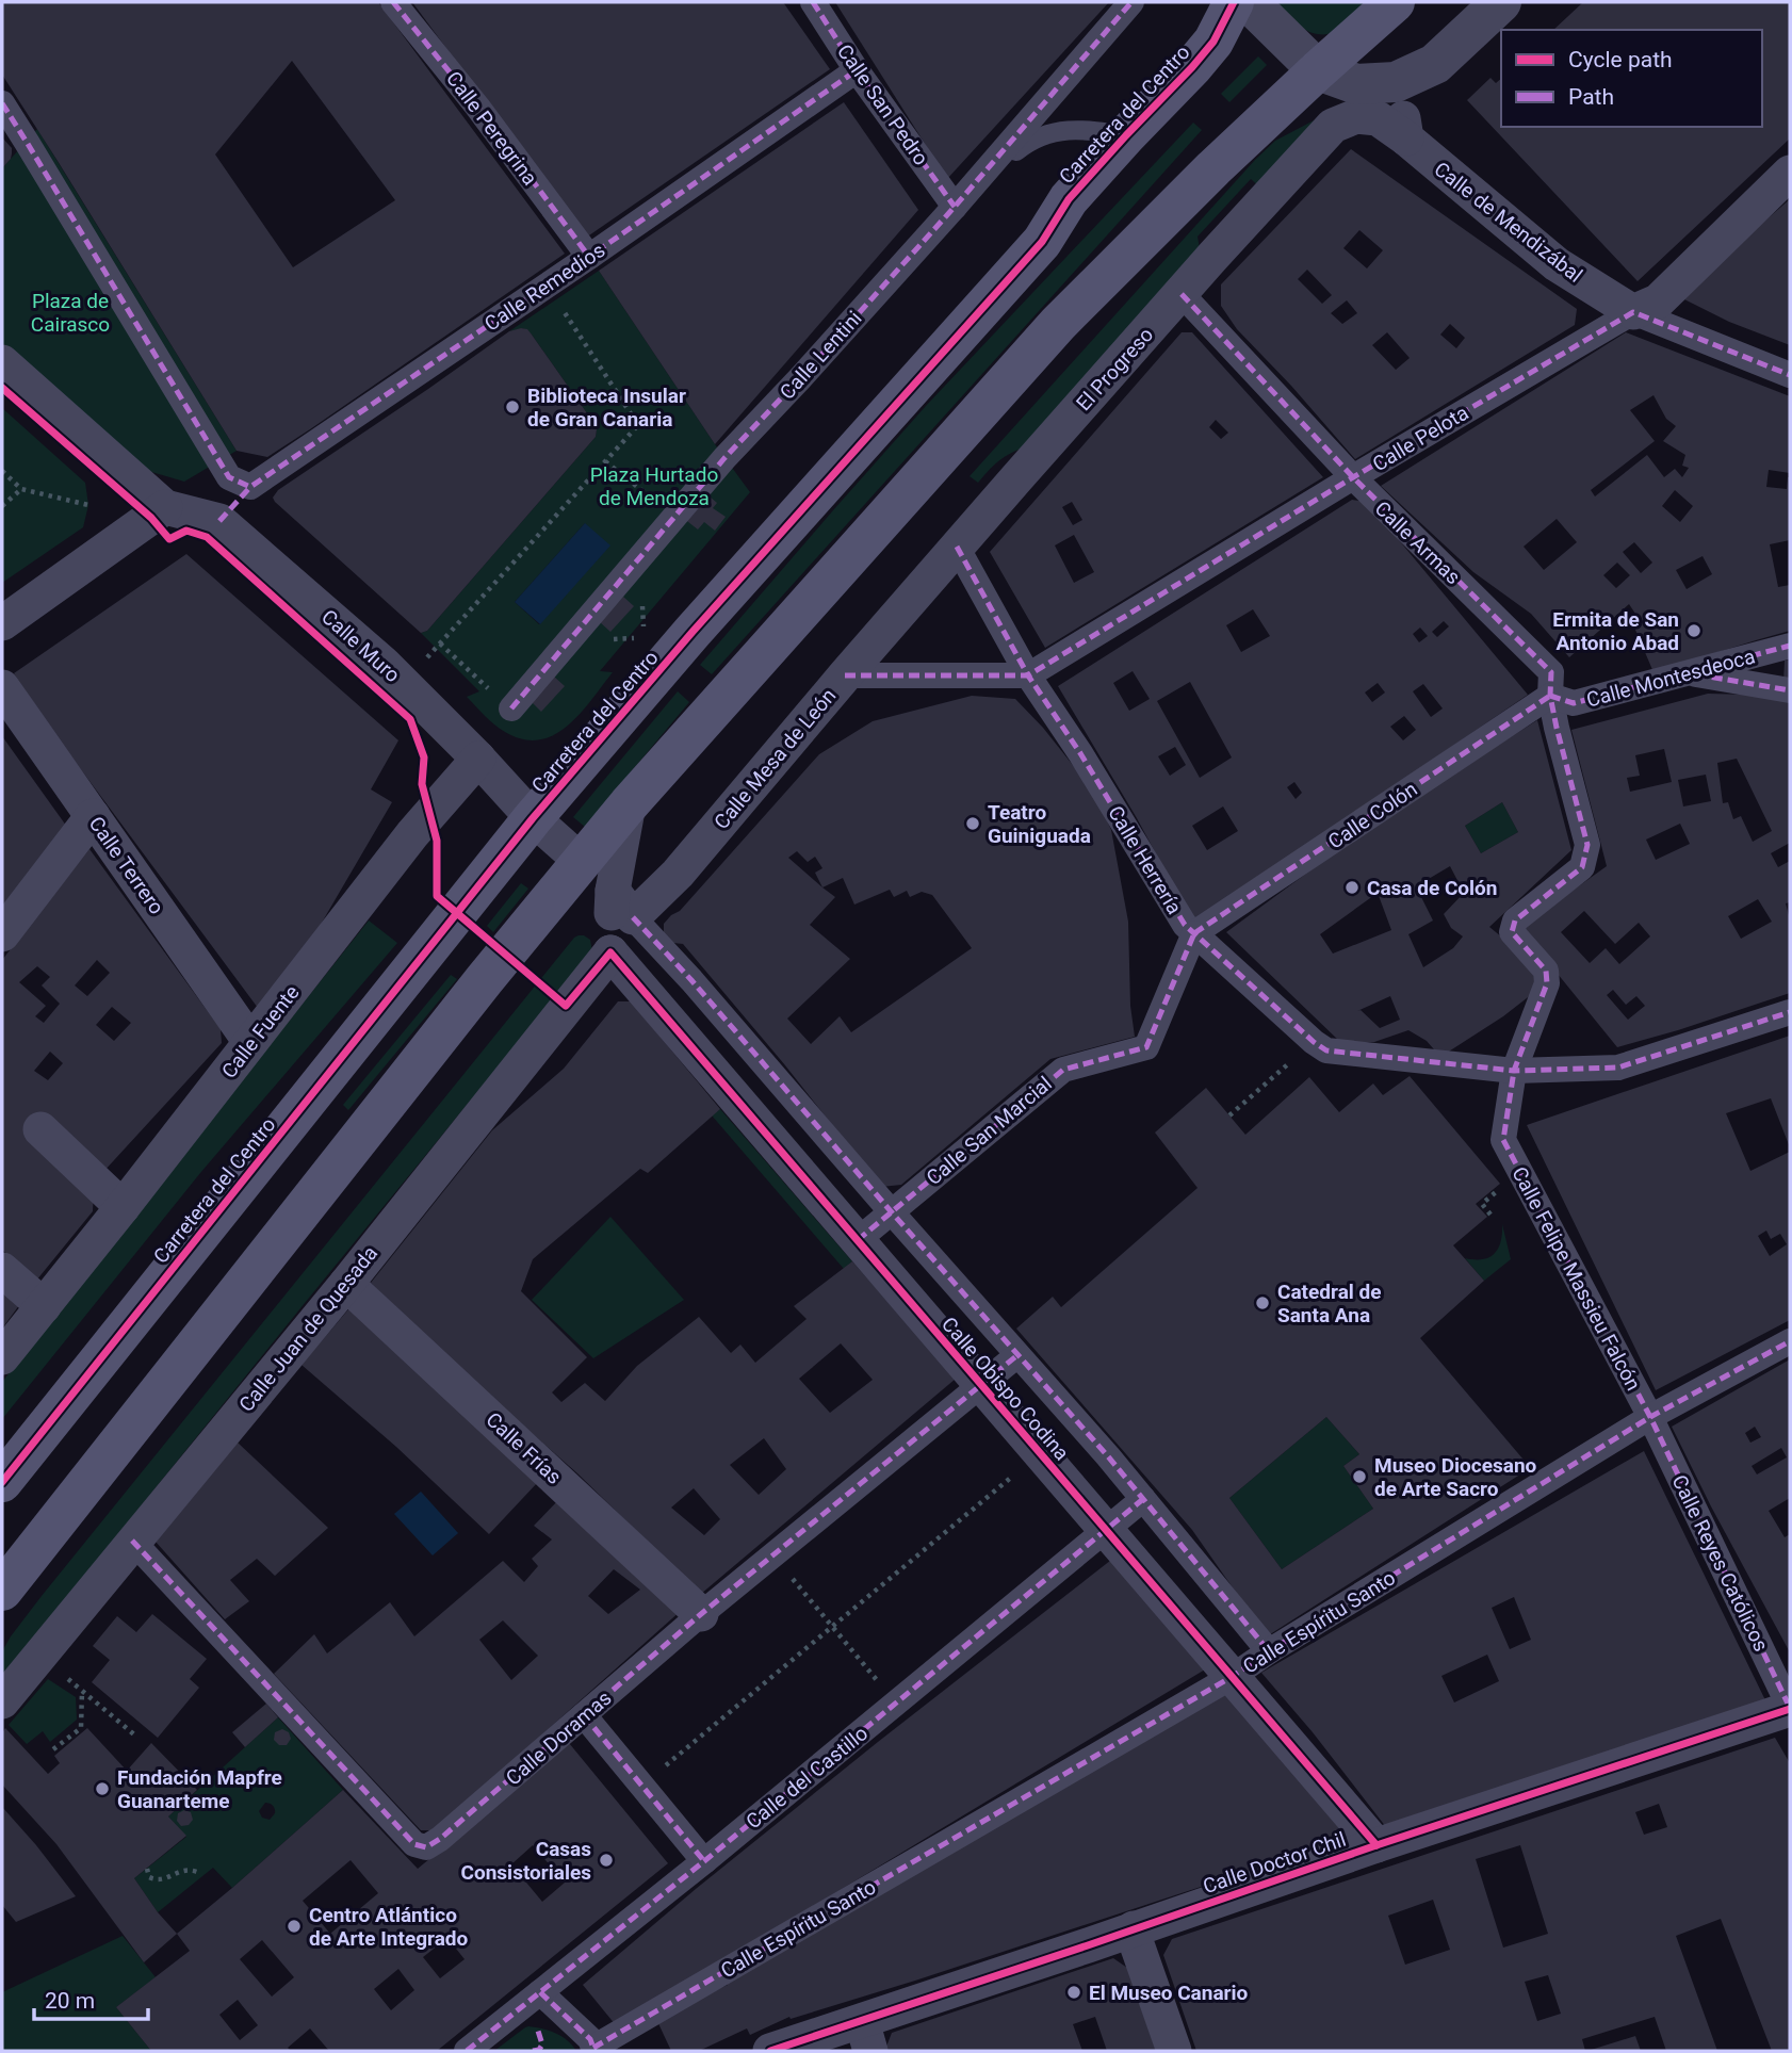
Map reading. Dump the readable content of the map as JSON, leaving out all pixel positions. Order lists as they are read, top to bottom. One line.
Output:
{"streets":{"main road":["Carretera del Centro"],"street":["Calle San Pedro","Calle Peregrina","Calle de Mendizábal","Calle Remedios","Calle Lentini","El Progreso","Calle Pelota","Calle Armas","Calle Muro","Calle Montesdeoca","Calle Mesa de León","Calle Colón","Calle Herrería","Calle Terrero","Calle Fuente","Calle San Marcial","Calle Felipe Massieu Falcón","Calle Juan de Quesada","Calle Obispo Codina","Calle Frías","Calle Reyes Católicos","Calle Espíritu Santo","Calle Doramas","Calle del Castillo","Calle Doctor Chil"]},"crossings":[["Calle San Pedro","Calle Remedios"],["Calle San Pedro","Calle Lentini"],["Carretera del Centro","Calle Muro"],["Calle Peregrina","Calle Remedios"],["Calle de Mendizábal","El Progreso"],["Calle de Mendizábal","Calle Pelota"],["Calle Remedios","Calle Muro"],["El Progreso","Calle Armas"],["El Progreso","Calle Mesa de León"],["El Progreso","Calle Herrería"],["Calle Pelota","Calle Armas"],["Calle Pelota","Calle Mesa de León"],["Calle Pelota","Calle Herrería"],["Calle Armas","Calle Montesdeoca"],["Calle Armas","Calle Colón"],["Calle Armas","Calle Herrería"],["Calle Armas","Calle Felipe Massieu Falcón"],["Calle Muro","Calle Fuente"],["Calle Montesdeoca","Calle Colón"],["Calle Mesa de León","Calle Herrería"],["Calle Mesa de León","Calle Obispo Codina"],["Calle Colón","Calle Herrería"],["Calle Colón","Calle San Marcial"],["Calle Herrería","Calle San Marcial"],["Calle Herrería","Calle Felipe Massieu Falcón"],["Calle Terrero","Calle Fuente"],["Calle San Marcial","Calle Obispo Codina"],["Calle Felipe Massieu Falcón","Calle Reyes Católicos"],["Calle Felipe Massieu Falcón","Calle Espíritu Santo"],["Calle Juan de Quesada","Calle Obispo Codina"],["Calle Juan de Quesada","Calle Frías"],["Calle Juan de Quesada","Calle Doramas"],["Calle Obispo Codina","Calle Espíritu Santo"],["Calle Obispo Codina","Calle Doramas"],["Calle Obispo Codina","Calle del Castillo"],["Calle Obispo Codina","Calle Doctor Chil"],["Calle Frías","Calle Doramas"],["Calle Reyes Católicos","Calle Espíritu Santo"],["Calle Reyes Católicos","Calle Doctor Chil"]],"parks":["Plaza de Cairasco","Plaza Hurtado de Mendoza"],"places":["Biblioteca Insular de Gran Canaria","Ermita de San Antonio Abad","Teatro Guiniguada","Casa de Colón","Catedral de Santa Ana","Museo Diocesano de Arte Sacro","Fundación Mapfre Guanarteme","Casas Consistoriales","Centro Atlántico de Arte Integrado","El Museo Canario"],"legend":["Cycle path","Path"],"scale_bar":"20 m"}
